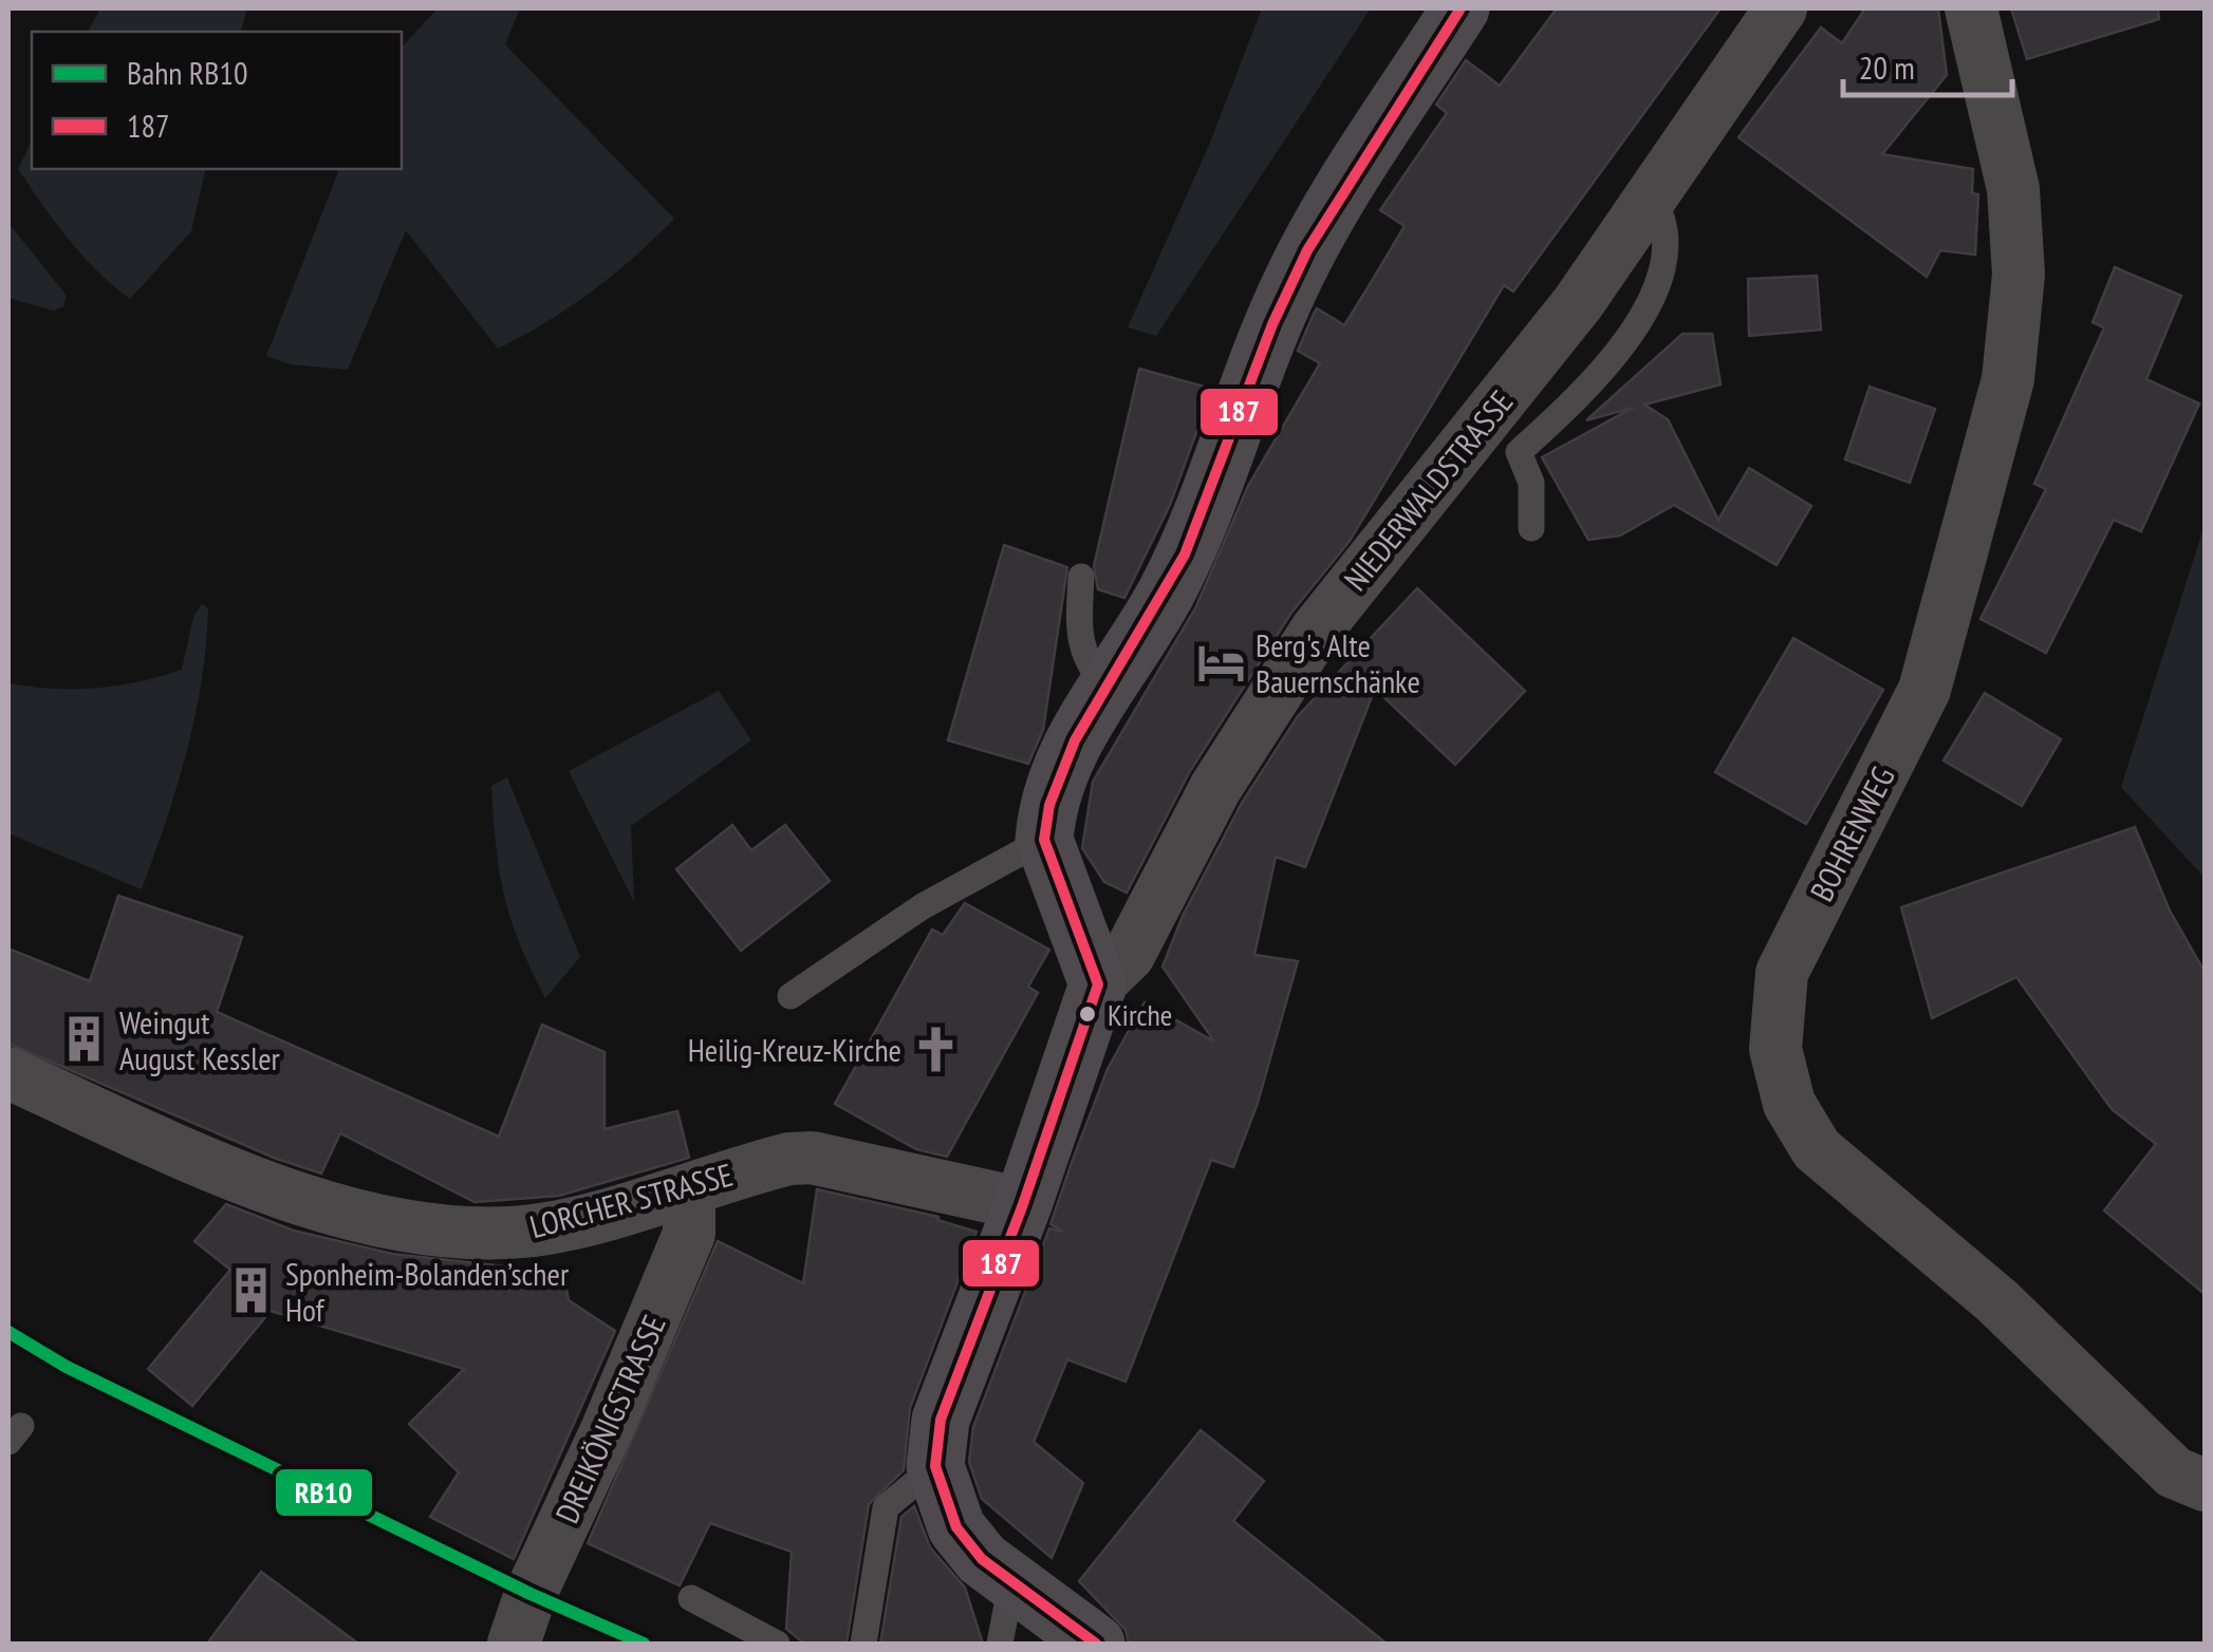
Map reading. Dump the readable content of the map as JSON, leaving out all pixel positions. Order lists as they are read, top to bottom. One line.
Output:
{"streets":{"street":["NIEDERWALDSTRASSE","BOHRENWEG","LORCHER STRASSE","DREIKÖNIGSTRASSE"]},"crossings":[["LORCHER STRASSE","DREIKÖNIGSTRASSE"]],"places":{"hotel":["Berg's Alte Bauernschänke"],"other":["Kirche"],"building":["Weingut August Kessler","Sponheim-Bolanden’scher Hof"],"church":["Heilig-Kreuz-Kirche"]},"lines":["transit line 187","rail line RB10"],"legend":["Bahn RB10","187"],"scale_bar":"20 m"}
